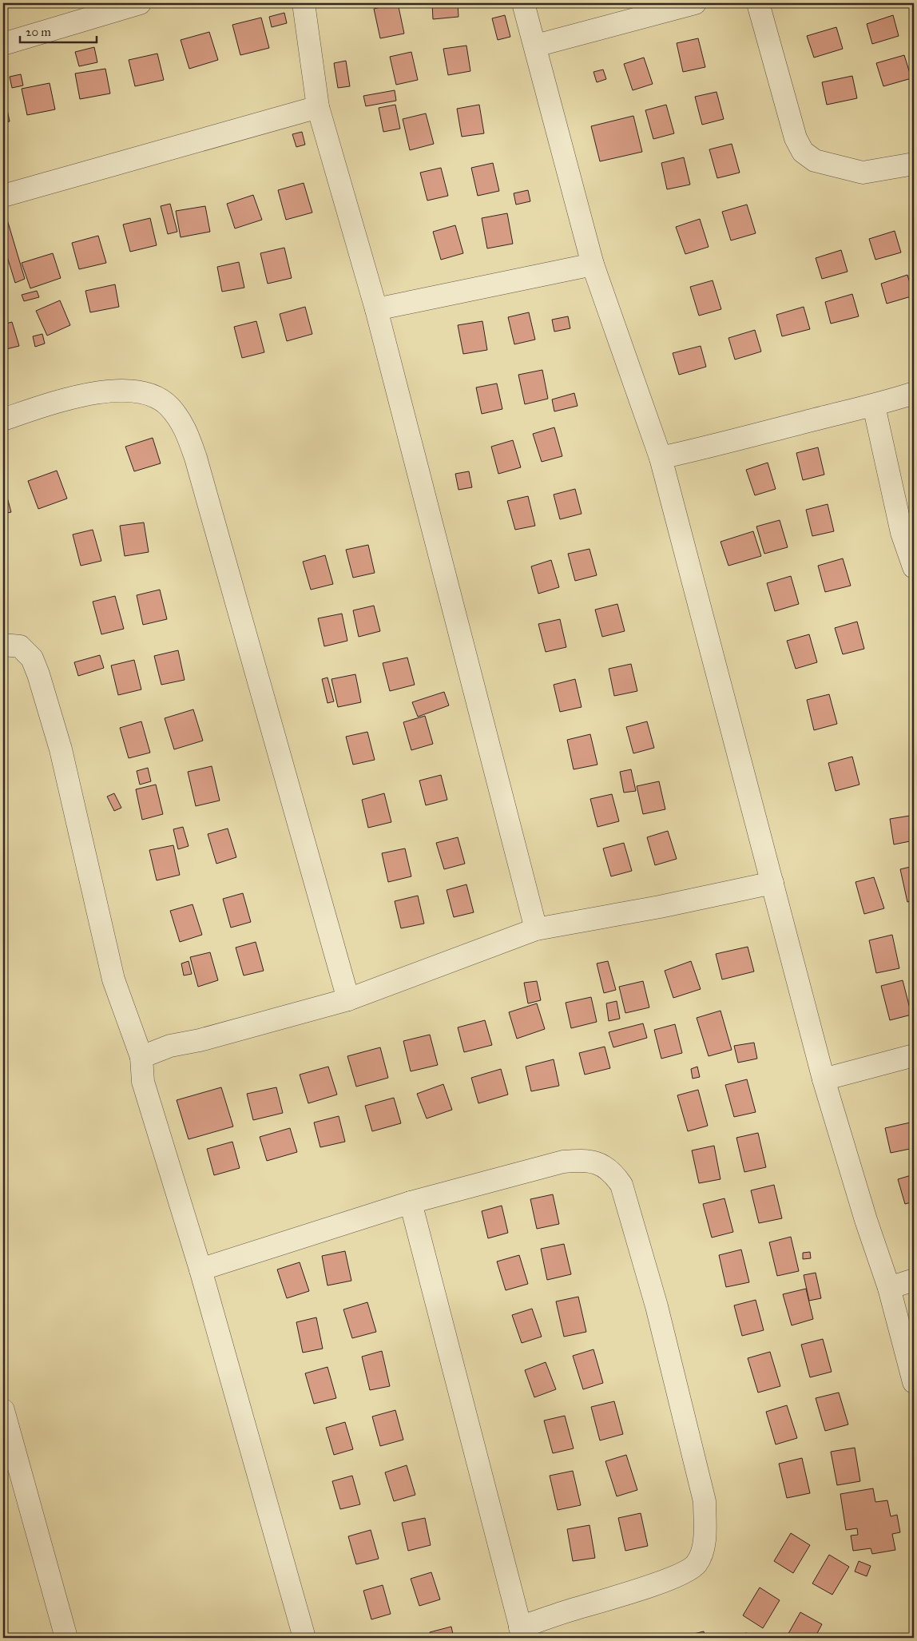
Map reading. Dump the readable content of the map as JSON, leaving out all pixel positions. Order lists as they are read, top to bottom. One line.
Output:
{"scale_bar":"20 m"}
